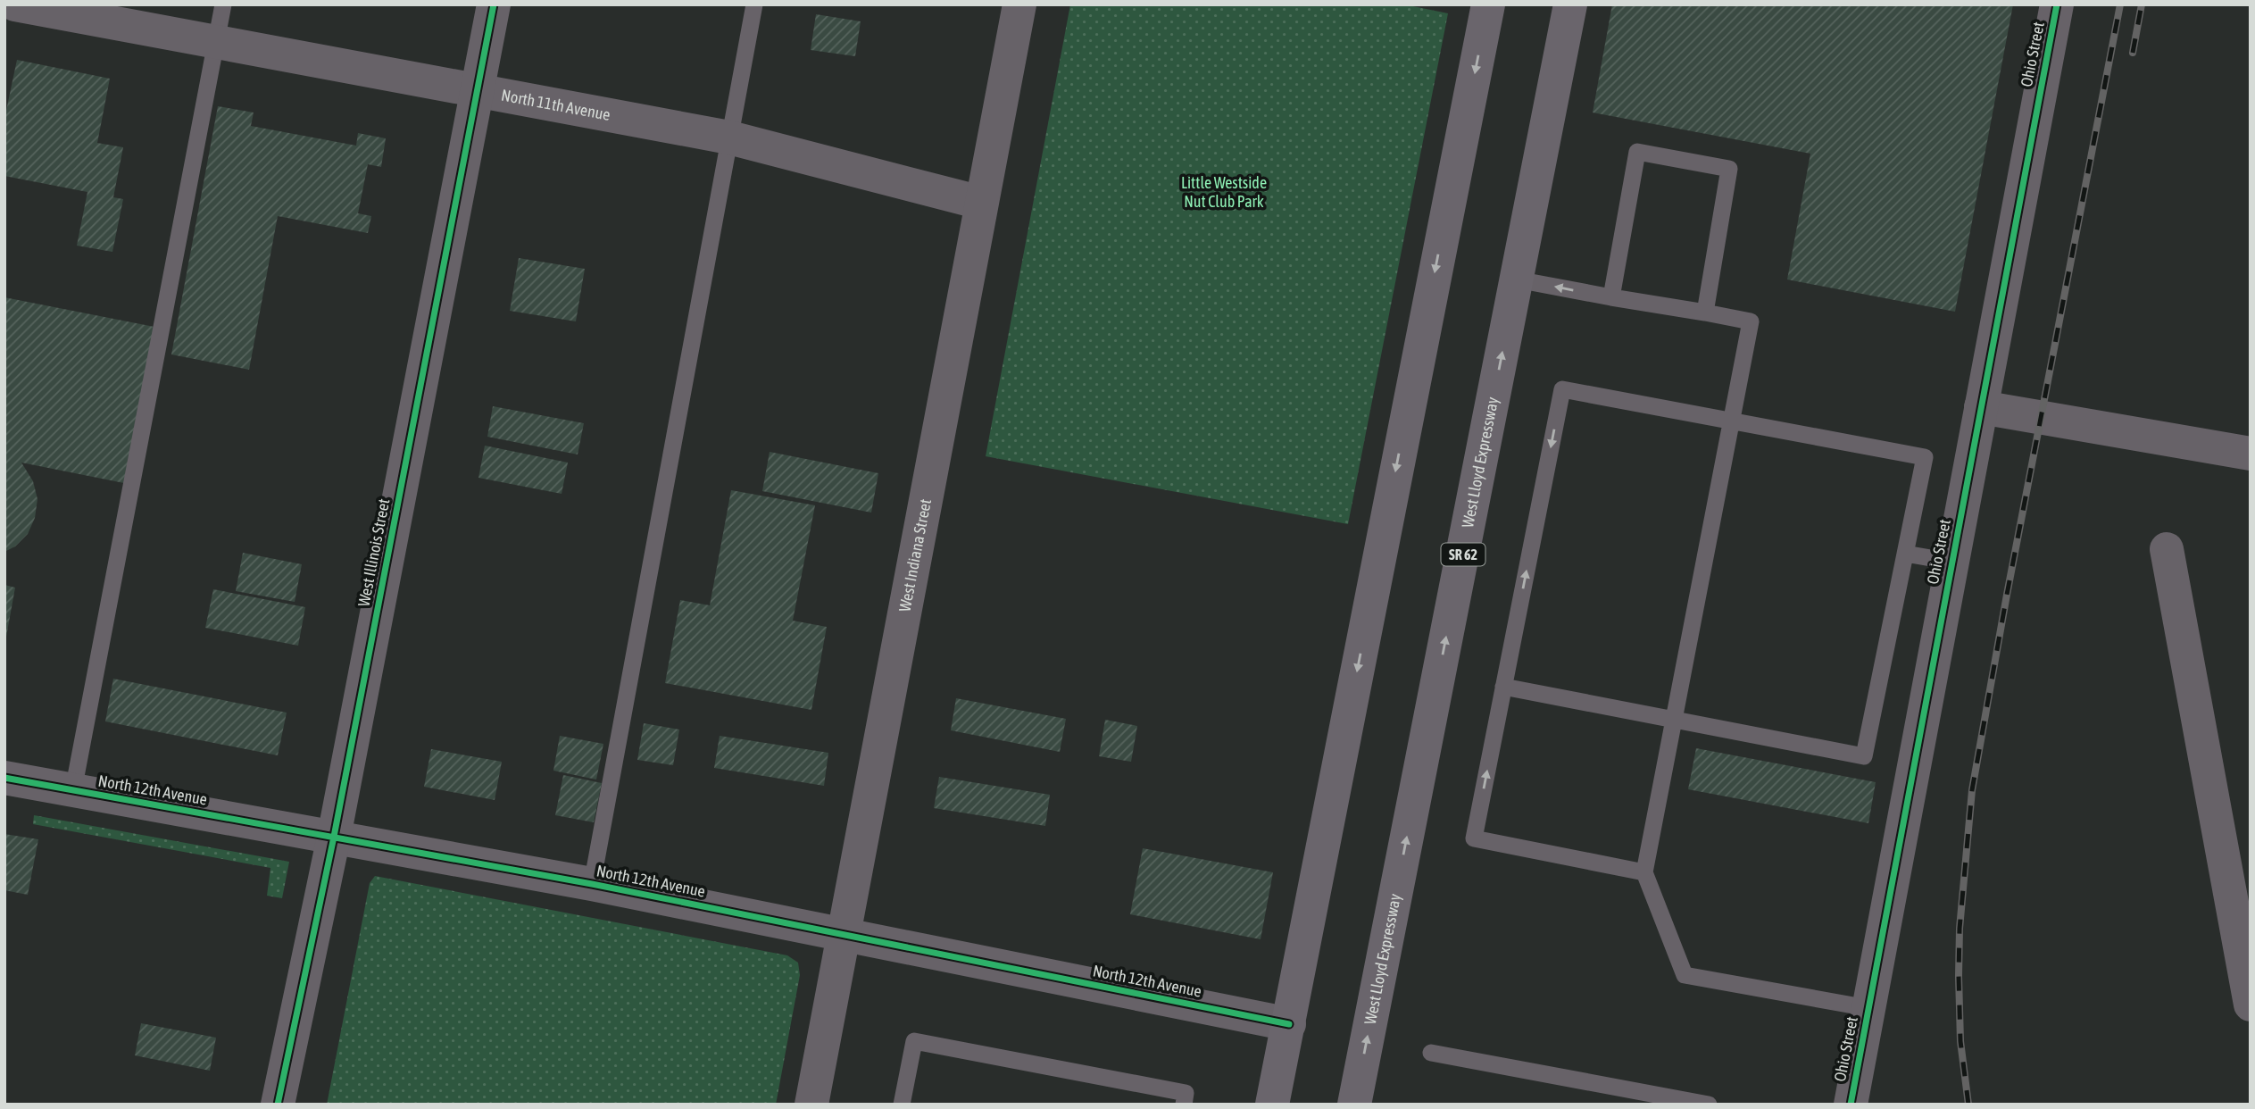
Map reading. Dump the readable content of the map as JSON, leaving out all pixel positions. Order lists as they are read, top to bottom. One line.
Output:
{"streets":{"highway":["West Lloyd Expressway","SR 62"],"street":["Ohio Street","North 11th Avenue","West Illinois Street","West Indiana Street","North 12th Avenue"]},"crossings":[["North 11th Avenue","West Illinois Street"],["North 11th Avenue","West Indiana Street"],["West Illinois Street","North 12th Avenue"],["West Indiana Street","North 12th Avenue"]],"parks":["Little Westside Nut Club Park"]}
